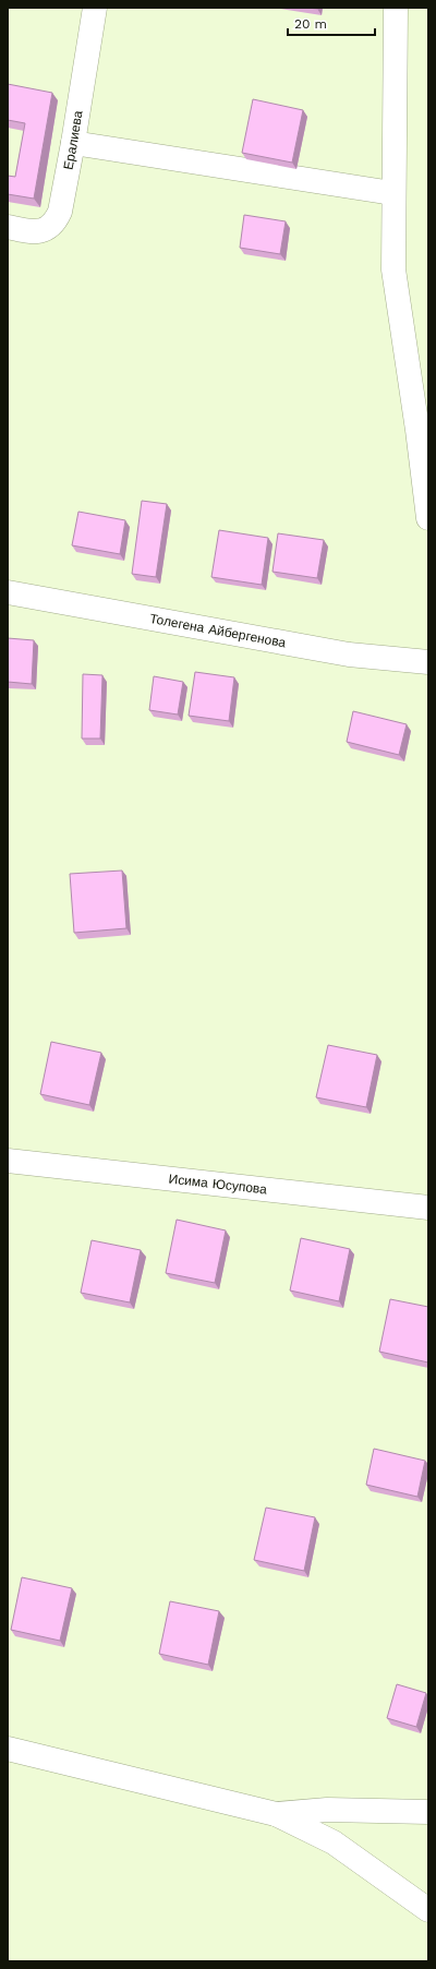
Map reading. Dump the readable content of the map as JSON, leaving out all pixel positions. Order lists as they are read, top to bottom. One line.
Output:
{"streets":{"street":["Ералиева","Толегена Айбергенова","Исима Юсупова"]},"scale_bar":"20 m"}
